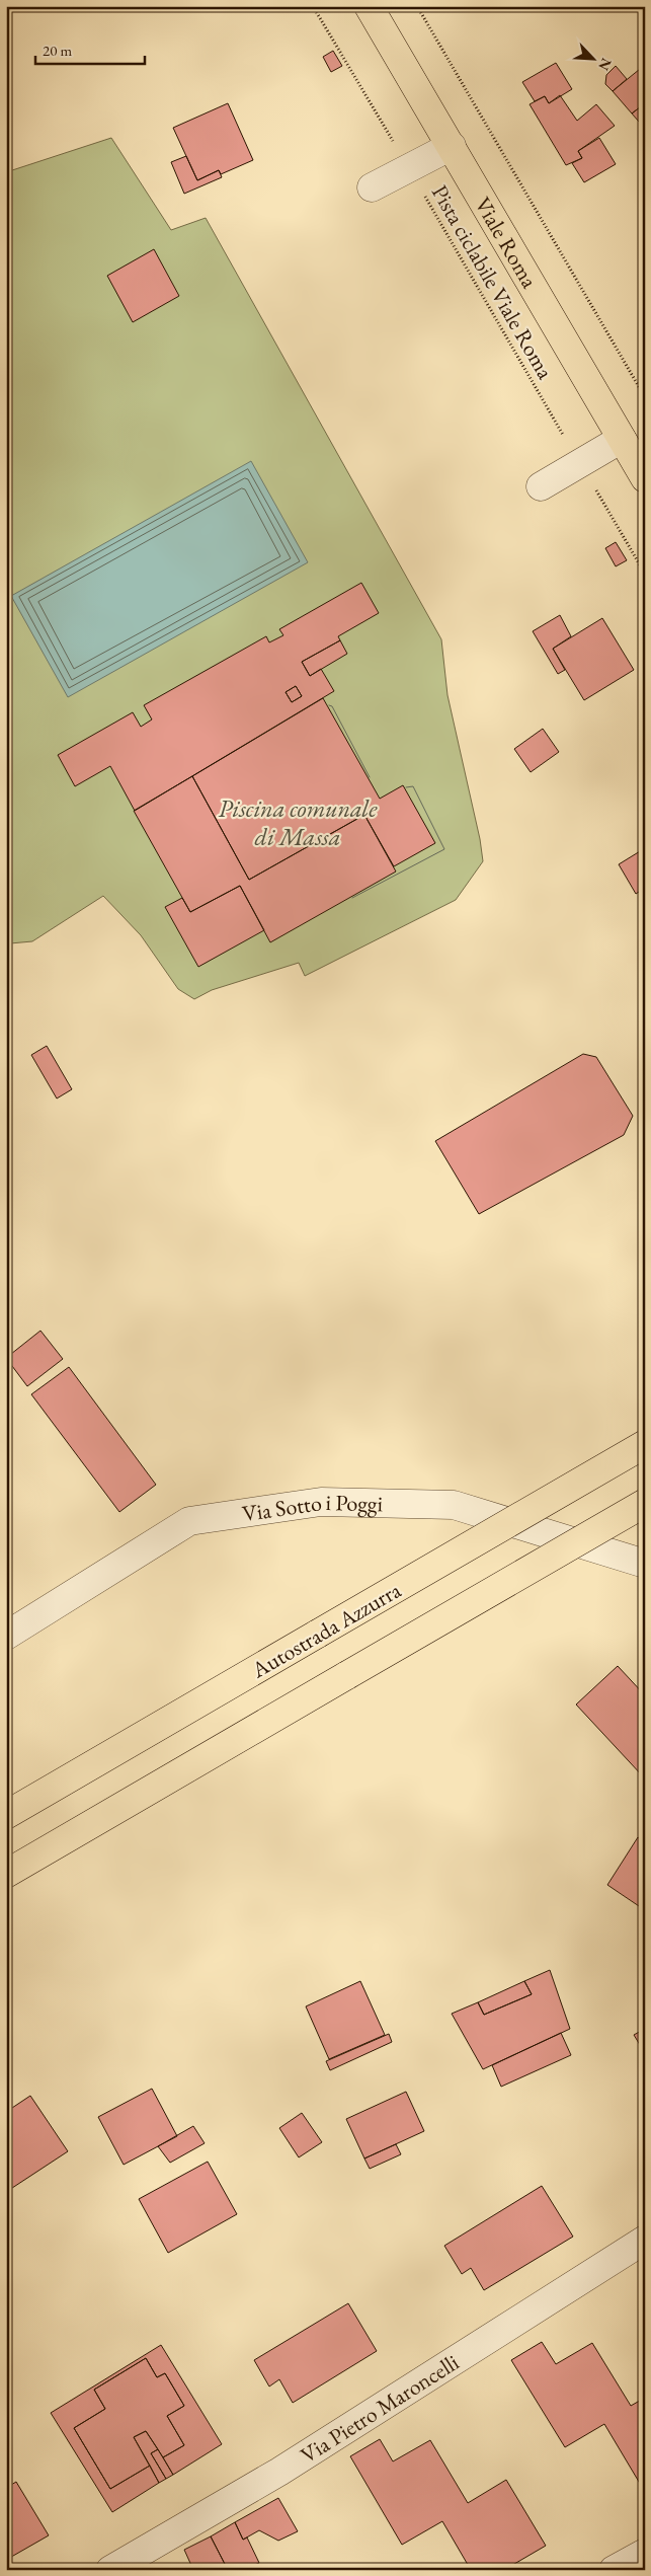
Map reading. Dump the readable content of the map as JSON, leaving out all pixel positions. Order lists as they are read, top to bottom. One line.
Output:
{"streets":{"main road":["Viale Roma","Autostrada Azzurra"],"street":["Via Sotto i Poggi","Via Pietro Maroncelli"],"path":["Pista ciclabile Viale Roma"]},"water":["Piscina comunale di Massa"],"scale_bar":"20 m","north":"bottom right"}
